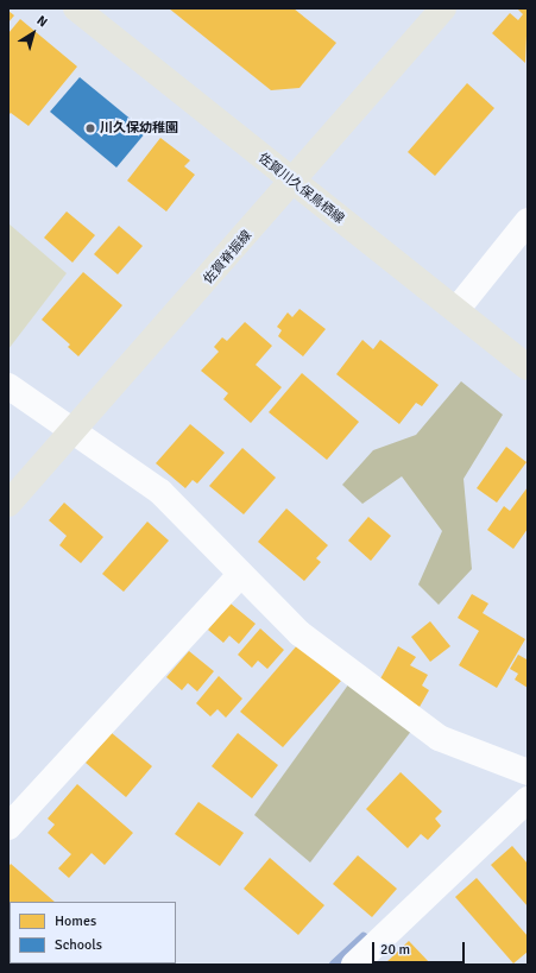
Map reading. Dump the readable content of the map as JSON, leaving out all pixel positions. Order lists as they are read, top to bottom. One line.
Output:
{"streets":{"main road":["佐賀川久保鳥栖線","佐賀脊振線"]},"crossings":[["佐賀川久保鳥栖線","佐賀脊振線"]],"places":["川久保幼稚園"],"legend":["Homes","Schools"],"scale_bar":"20 m","north":"top right"}
